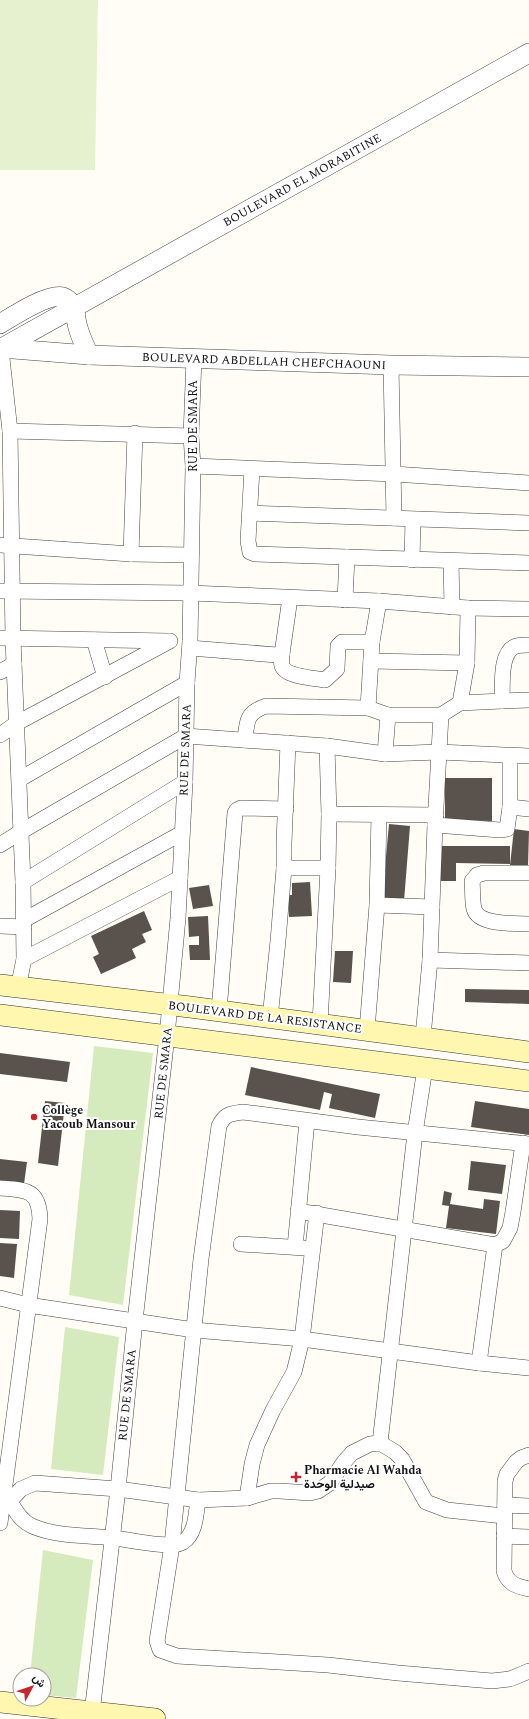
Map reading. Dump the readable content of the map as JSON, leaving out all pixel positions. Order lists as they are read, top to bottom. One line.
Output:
{"streets":{"main road":["BOULEVARD DE LA RESISTANCE"],"street":["BOULEVARD EL MORABITINE","BOULEVARD ABDELLAH CHEFCHAOUNI","RUE DE SMARA"]},"crossings":[["BOULEVARD EL MORABITINE","BOULEVARD ABDELLAH CHEFCHAOUNI"],["BOULEVARD ABDELLAH CHEFCHAOUNI","RUE DE SMARA"],["RUE DE SMARA","BOULEVARD DE LA RESISTANCE"]],"places":{"other":["Collège Yacoub Mansour"],"health":["Pharmacie Al Wahda صيدلية الوحدة"]},"north":"top right"}
